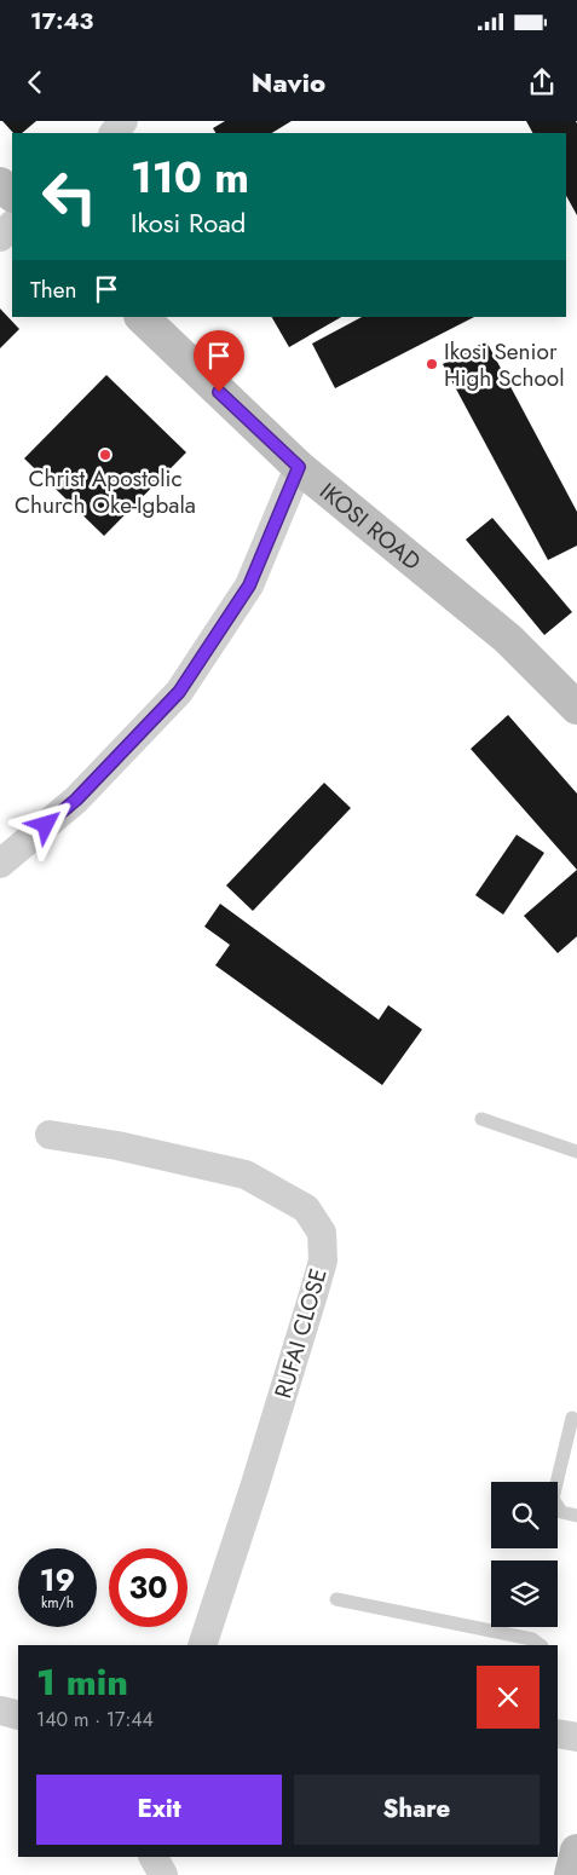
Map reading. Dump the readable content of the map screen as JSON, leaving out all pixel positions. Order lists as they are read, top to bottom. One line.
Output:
{"streets":{"street":["IKOSI ROAD","RUFAI CLOSE"]},"places":["Ikosi Senior High School","Christ Apostolic Church Oke-Igbala"],"page":{"status":"17:43","header":"Navio","turn":["110 m","Ikosi Road"],"then":"Then","speed":"19 km/h","limit":"30","heading":["1 min","140 m · 17:44"],"buttons":["Exit","Share"]}}
